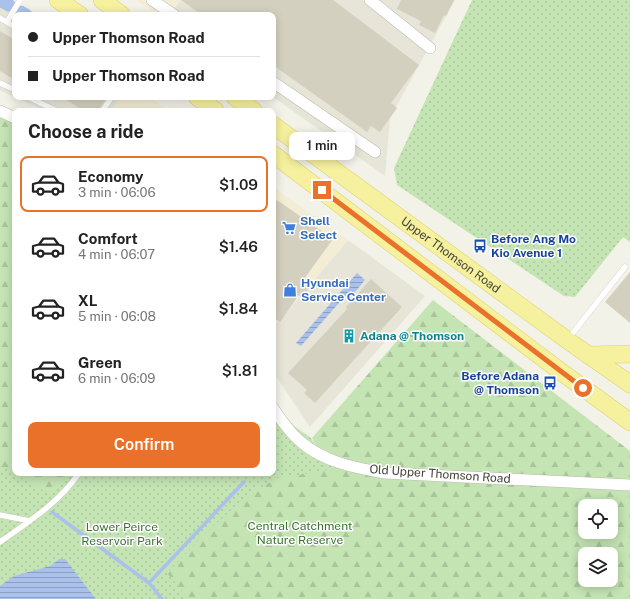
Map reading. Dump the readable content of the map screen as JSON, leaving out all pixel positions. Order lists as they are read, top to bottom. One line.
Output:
{"streets":{"main road":["Upper Thomson Road"],"street":["Old Upper Thomson Road"]},"parks":["Central Catchment Nature Reserve","Lower Peirce Reservoir Park"],"places":{"supermarket":["Shell Select"],"bus stop":["Before Ang Mo Kio Avenue 1","Before Adana @ Thomson"],"shop":["Hyundai Service Center"],"building":["Adana @ Thomson"]},"page":{"banner":["Upper Thomson Road","Upper Thomson Road"],"heading":"Choose a ride","bubble":"1 min","list":[{"name":"Economy","note":"3 min · 06:06","value":"$1.09"},{"name":"Comfort","note":"4 min · 06:07","value":"$1.46"},{"name":"XL","note":"5 min · 06:08","value":"$1.84"},{"name":"Green","note":"6 min · 06:09","value":"$1.81"}],"buttons":"Confirm"}}
